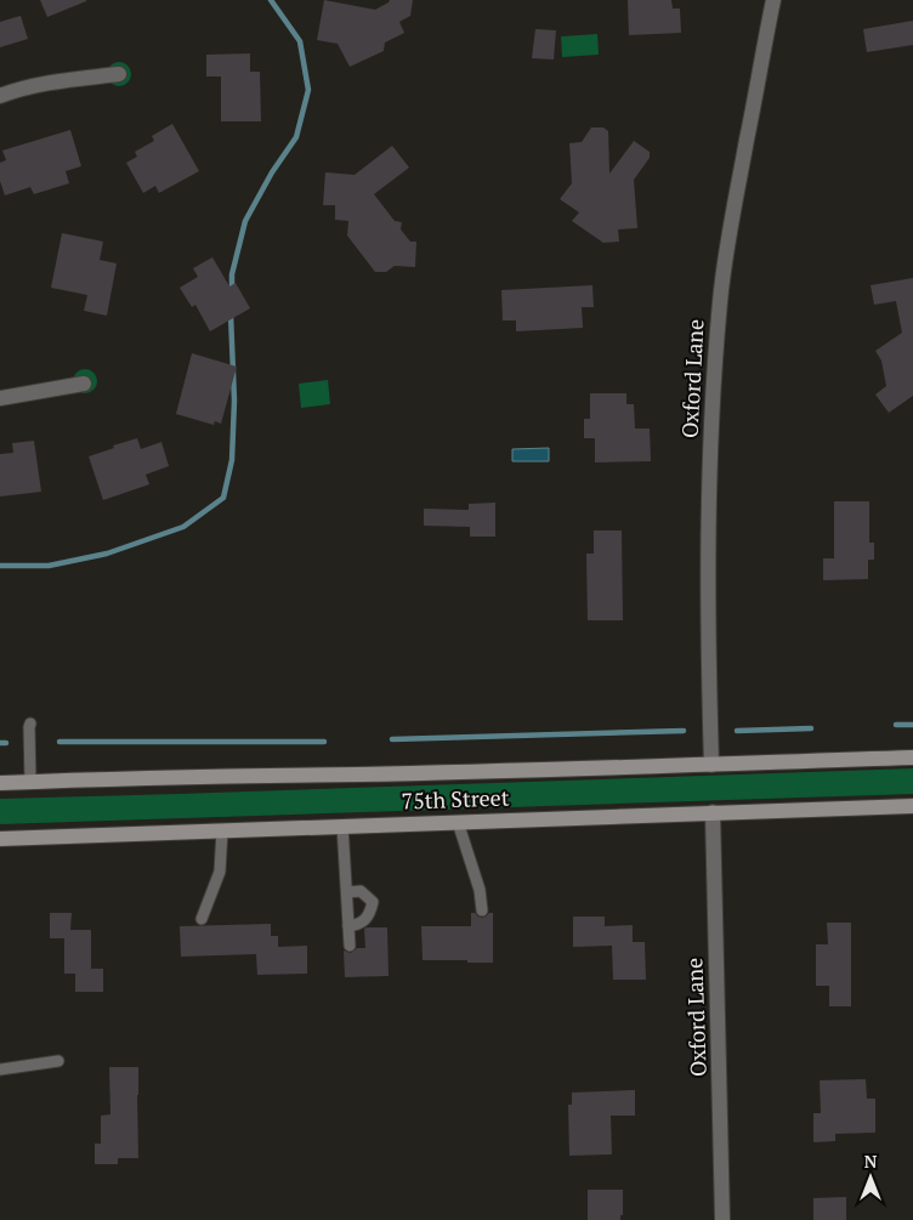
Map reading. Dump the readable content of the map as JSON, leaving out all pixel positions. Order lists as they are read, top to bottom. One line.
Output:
{"streets":{"main road":["75th Street"],"street":["Oxford Lane"]},"crossings":[["Oxford Lane","75th Street"]],"north":"top"}
